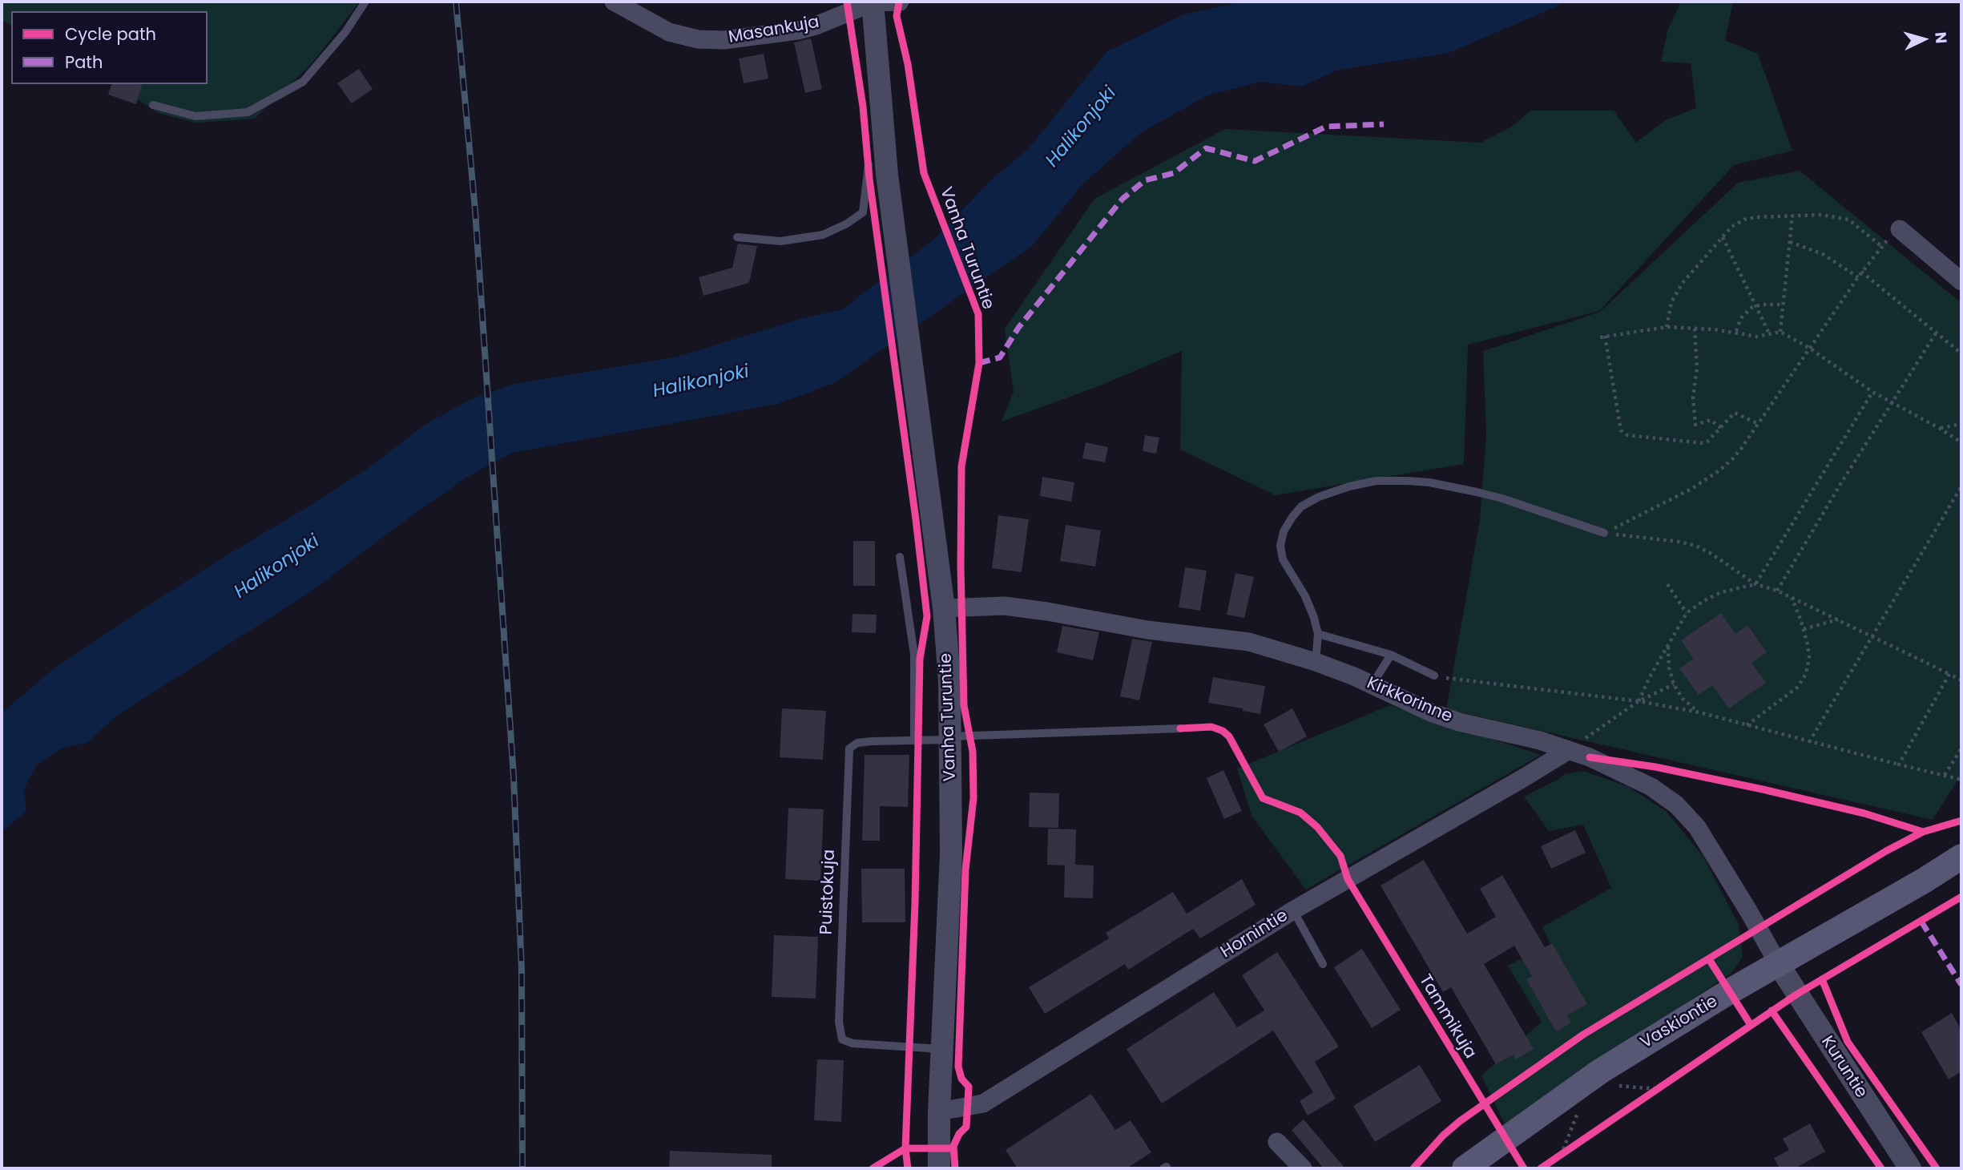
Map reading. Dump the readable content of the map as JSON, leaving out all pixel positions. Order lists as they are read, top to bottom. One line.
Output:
{"streets":{"main road":["Vaskiontie"],"street":["Masankuja","Vanha Turuntie","Kirkkorinne","Hornintie","Kuruntie"],"lane":["Puistokuja"],"cycle path":["Tammikuja"]},"crossings":[["Masankuja","Vanha Turuntie"],["Vanha Turuntie","Kirkkorinne"],["Vanha Turuntie","Puistokuja"],["Vanha Turuntie","Hornintie"],["Kirkkorinne","Hornintie"],["Kirkkorinne","Vaskiontie"],["Kirkkorinne","Kuruntie"],["Vaskiontie","Kuruntie"]],"water":["Halikonjoki"],"legend":["Cycle path","Path"],"north":"right"}
